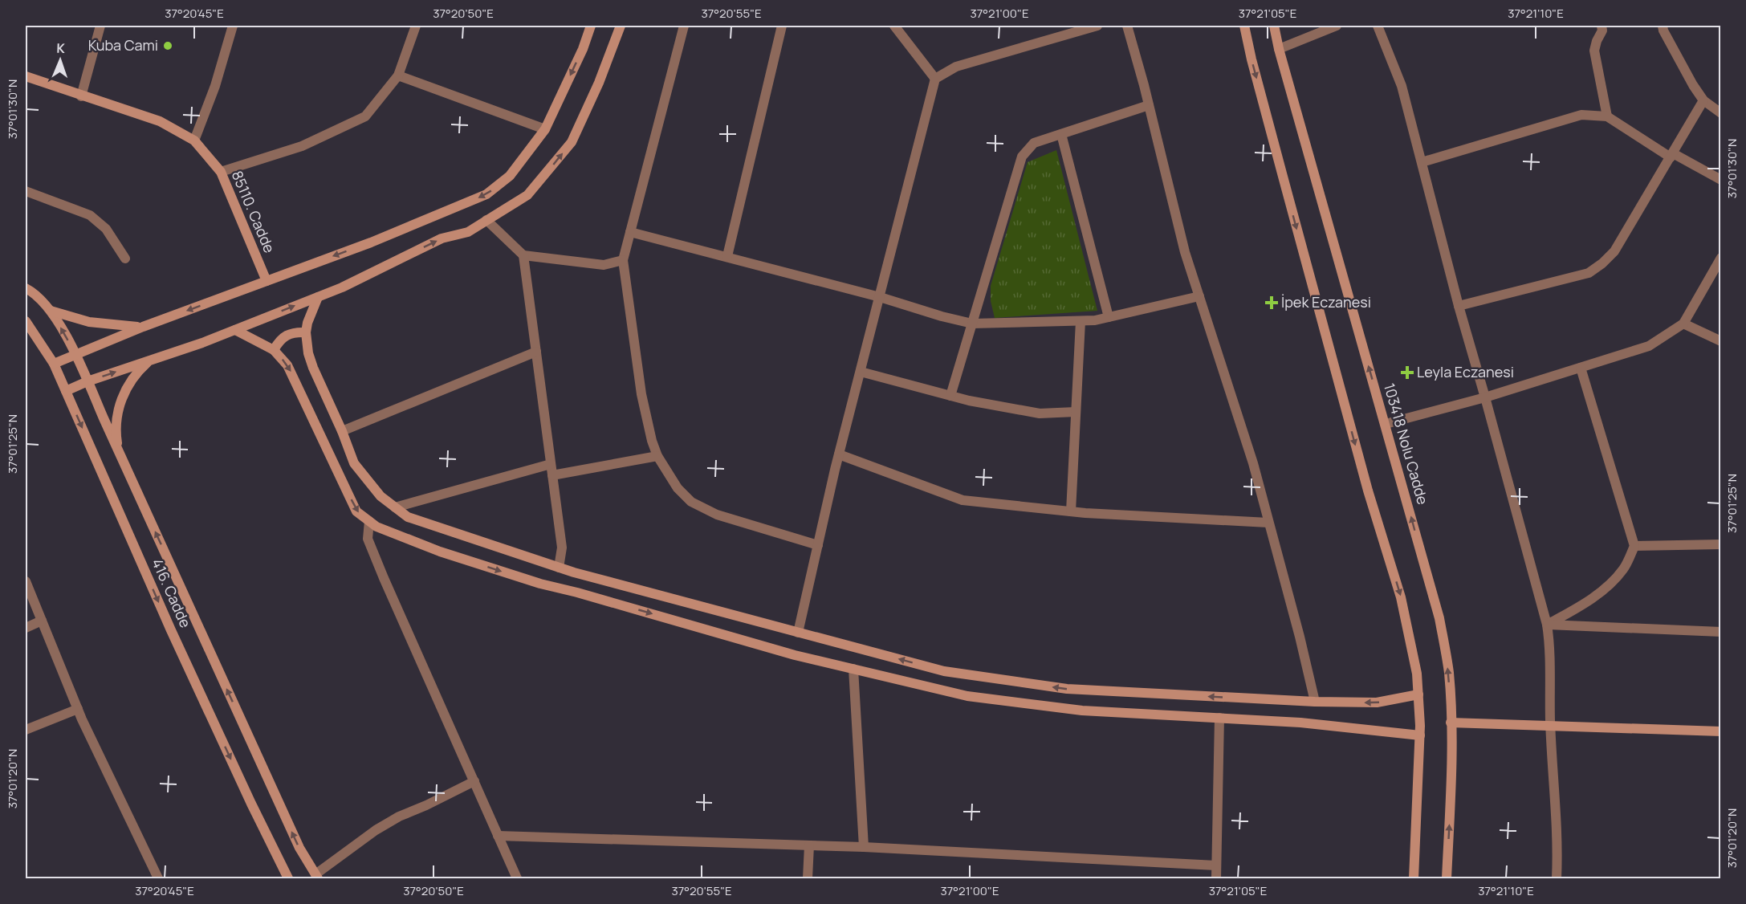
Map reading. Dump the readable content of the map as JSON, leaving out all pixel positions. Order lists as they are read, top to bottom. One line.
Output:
{"streets":{"main road":["85110. Cadde","103418 Nolu Cadde","416. Cadde"]},"places":{"other":["Kuba Cami"],"health":["İpek Eczanesi","Leyla Eczanesi"]},"north":"top","coordinates":["37°20'45\"E","37°20'50\"E","37°20'55\"E","37°21'00\"E","37°21'05\"E","37°21'10\"E","37°01'30\"N","37°01'25\"N","37°01'20\"N"]}
